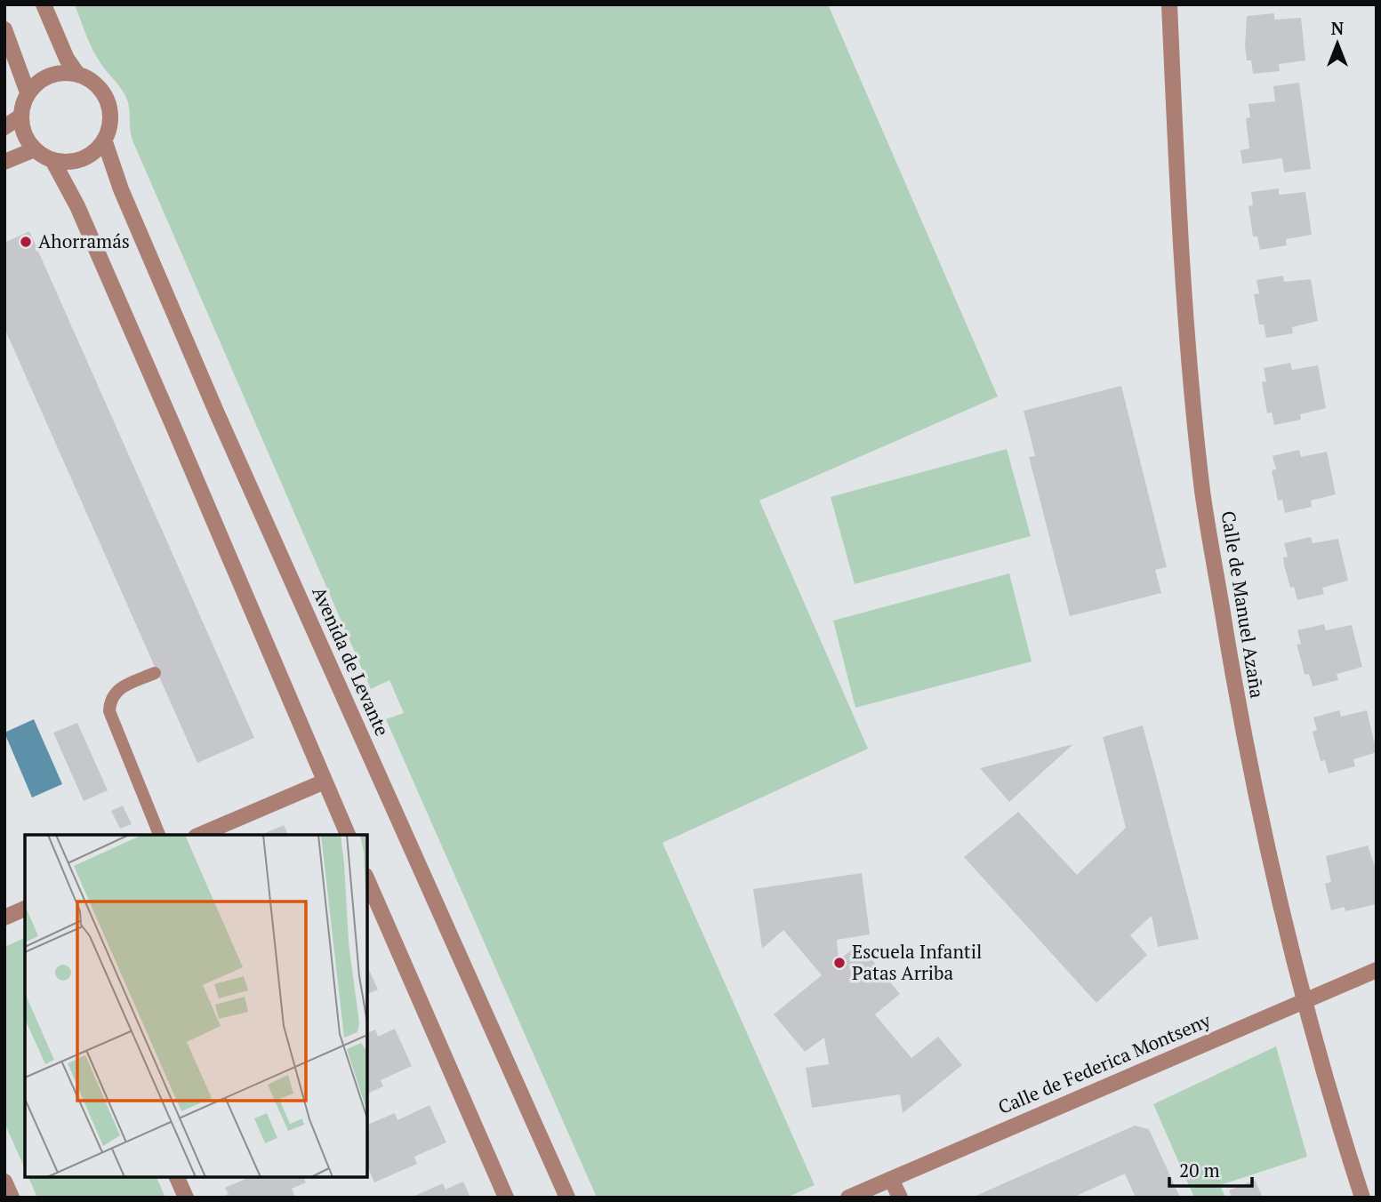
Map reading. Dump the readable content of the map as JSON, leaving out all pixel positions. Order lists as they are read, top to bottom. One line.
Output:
{"streets":{"street":["Calle de Manuel Azaña","Avenida de Levante","Calle de Federica Montseny"]},"crossings":[["Calle de Manuel Azaña","Calle de Federica Montseny"]],"places":["Ahorramás","Escuela Infantil Patas Arriba"],"scale_bar":"20 m","north":"top"}
